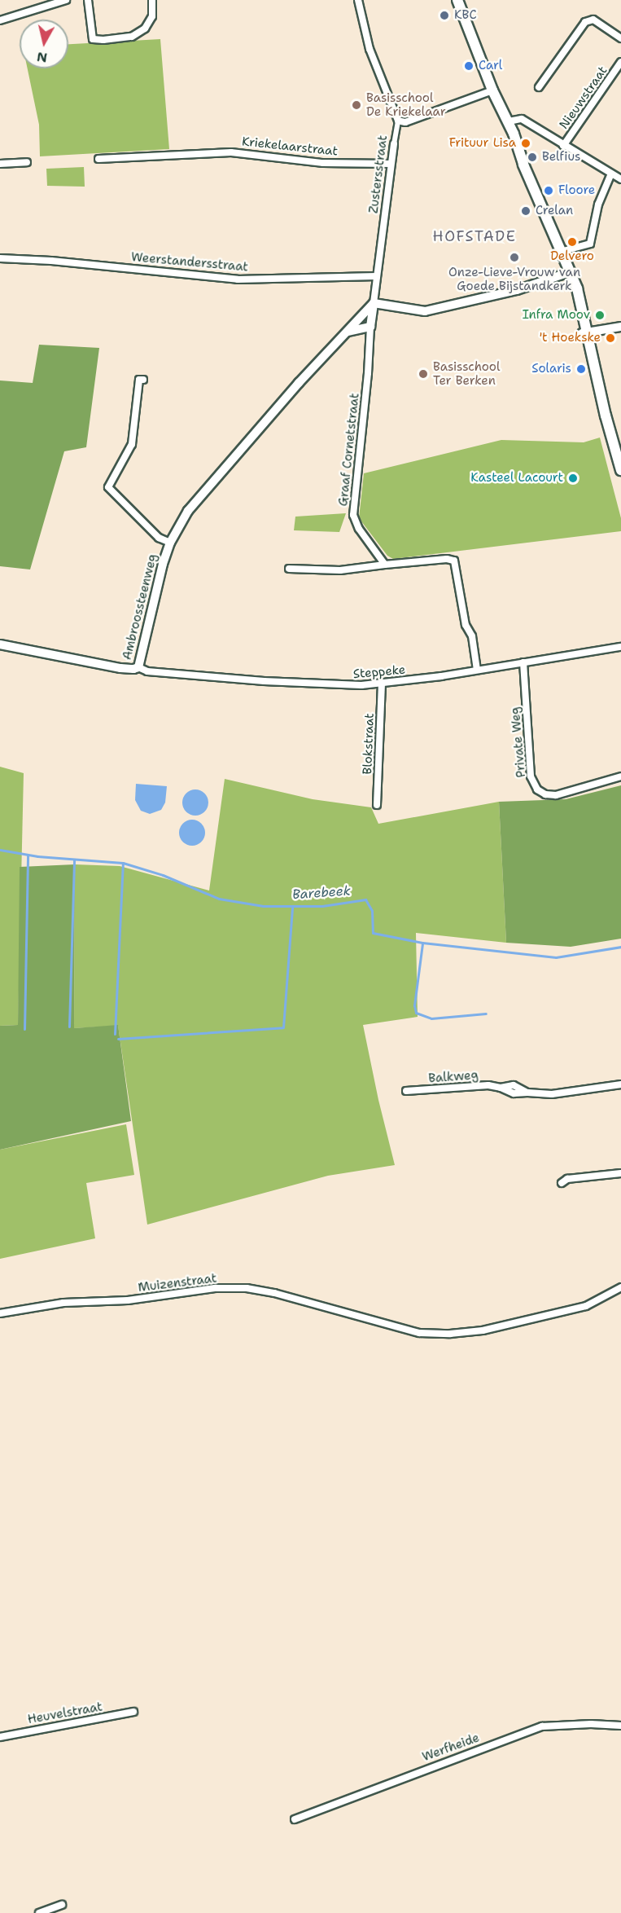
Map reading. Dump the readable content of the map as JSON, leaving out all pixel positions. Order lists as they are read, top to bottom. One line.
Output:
{"streets":{"street":["Nieuwstraat","Kriekelaarstraat","Zustersstraat","Weerstandersstraat","Graaf Cornetstraat","Ambroossteenweg","Steppeke","Private Weg","Blokstraat","Balkweg","Muizenstraat","Heuvelstraat","Werfheide"]},"crossings":[["Kriekelaarstraat","Zustersstraat"],["Zustersstraat","Weerstandersstraat"],["Zustersstraat","Ambroossteenweg"],["Ambroossteenweg","Steppeke"],["Steppeke","Private Weg"],["Steppeke","Blokstraat"]],"districts":["HOFSTADE"],"water":["Barebeek"],"places":["KBC","Carl","Basisschool De Kriekelaar","Frituur Lisa","Belfius","Floore","Crelan","Delvero","Onze-Lieve-Vrouw van Goede Bijstandkerk","Infra Moov","'t Hoekske","Solaris","Basisschool Ter Berken","Kasteel Lacourt"],"north":"bottom"}
